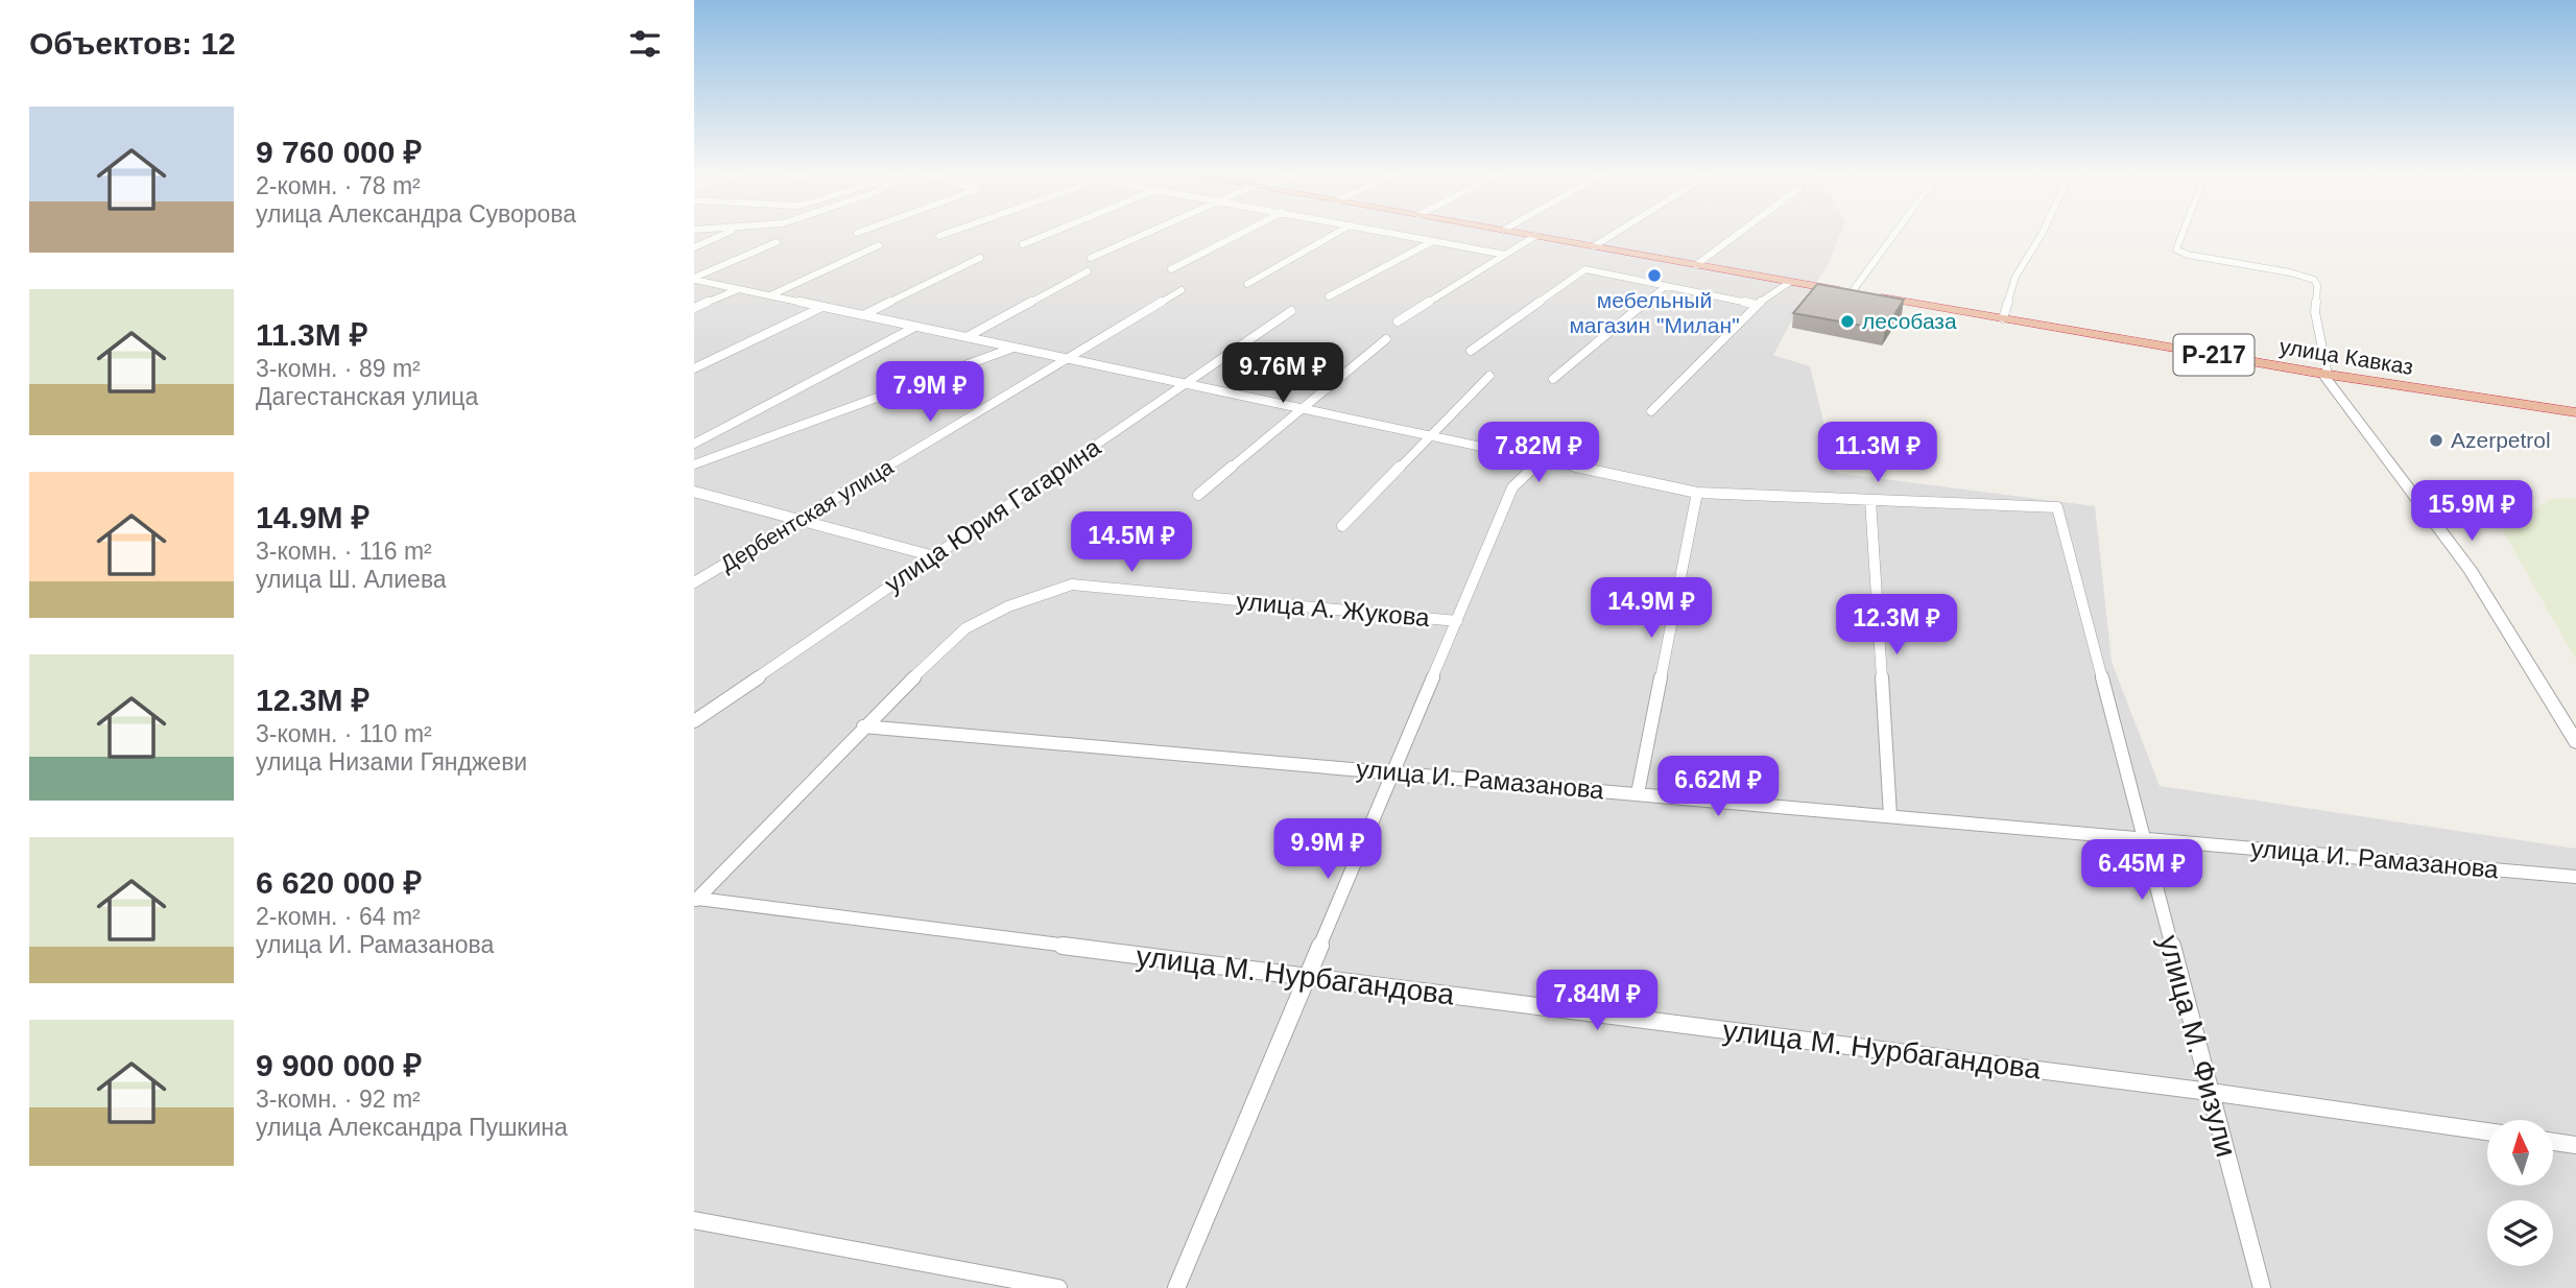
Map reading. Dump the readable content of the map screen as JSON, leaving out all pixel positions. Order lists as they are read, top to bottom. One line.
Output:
{"streets":{"highway":["Р-217","улица Кавказ"],"street":["Дербентская улица","улица Юрия Гагарина","улица А. Жукова","улица И. Рамазанова","улица М. Нурбагандова","улица М. Физули"]},"crossings":[["Р-217","улица Кавказ"],["улица А. Жукова","улица И. Рамазанова"],["улица А. Жукова","улица М. Нурбагандова"],["улица И. Рамазанова","улица М. Физули"],["улица М. Нурбагандова","улица М. Физули"]],"places":["мебельный магазин \"Милан\"","лесобаза","Azerpetrol"],"north":"top","page":{"heading":"Объектов: 12","list":[{"name":"9 760 000 ₽","note":"2-комн. · 78 m² · улица Александра Суворова"},{"name":"11.3M ₽","note":"3-комн. · 89 m² · Дагестанская улица"},{"name":"14.9M ₽","note":"3-комн. · 116 m² · улица Ш. Алиева"},{"name":"12.3M ₽","note":"3-комн. · 110 m² · улица Низами Гянджеви"},{"name":"6 620 000 ₽","note":"2-комн. · 64 m² · улица И. Рамазанова"},{"name":"9 900 000 ₽","note":"3-комн. · 92 m² · улица Александра Пушкина"}],"price":["9.76M ₽","7.9M ₽","7.82M ₽","11.3M ₽","15.9M ₽","14.5M ₽","14.9M ₽","12.3M ₽","6.62M ₽","9.9M ₽","6.45M ₽","7.84M ₽"]}}
